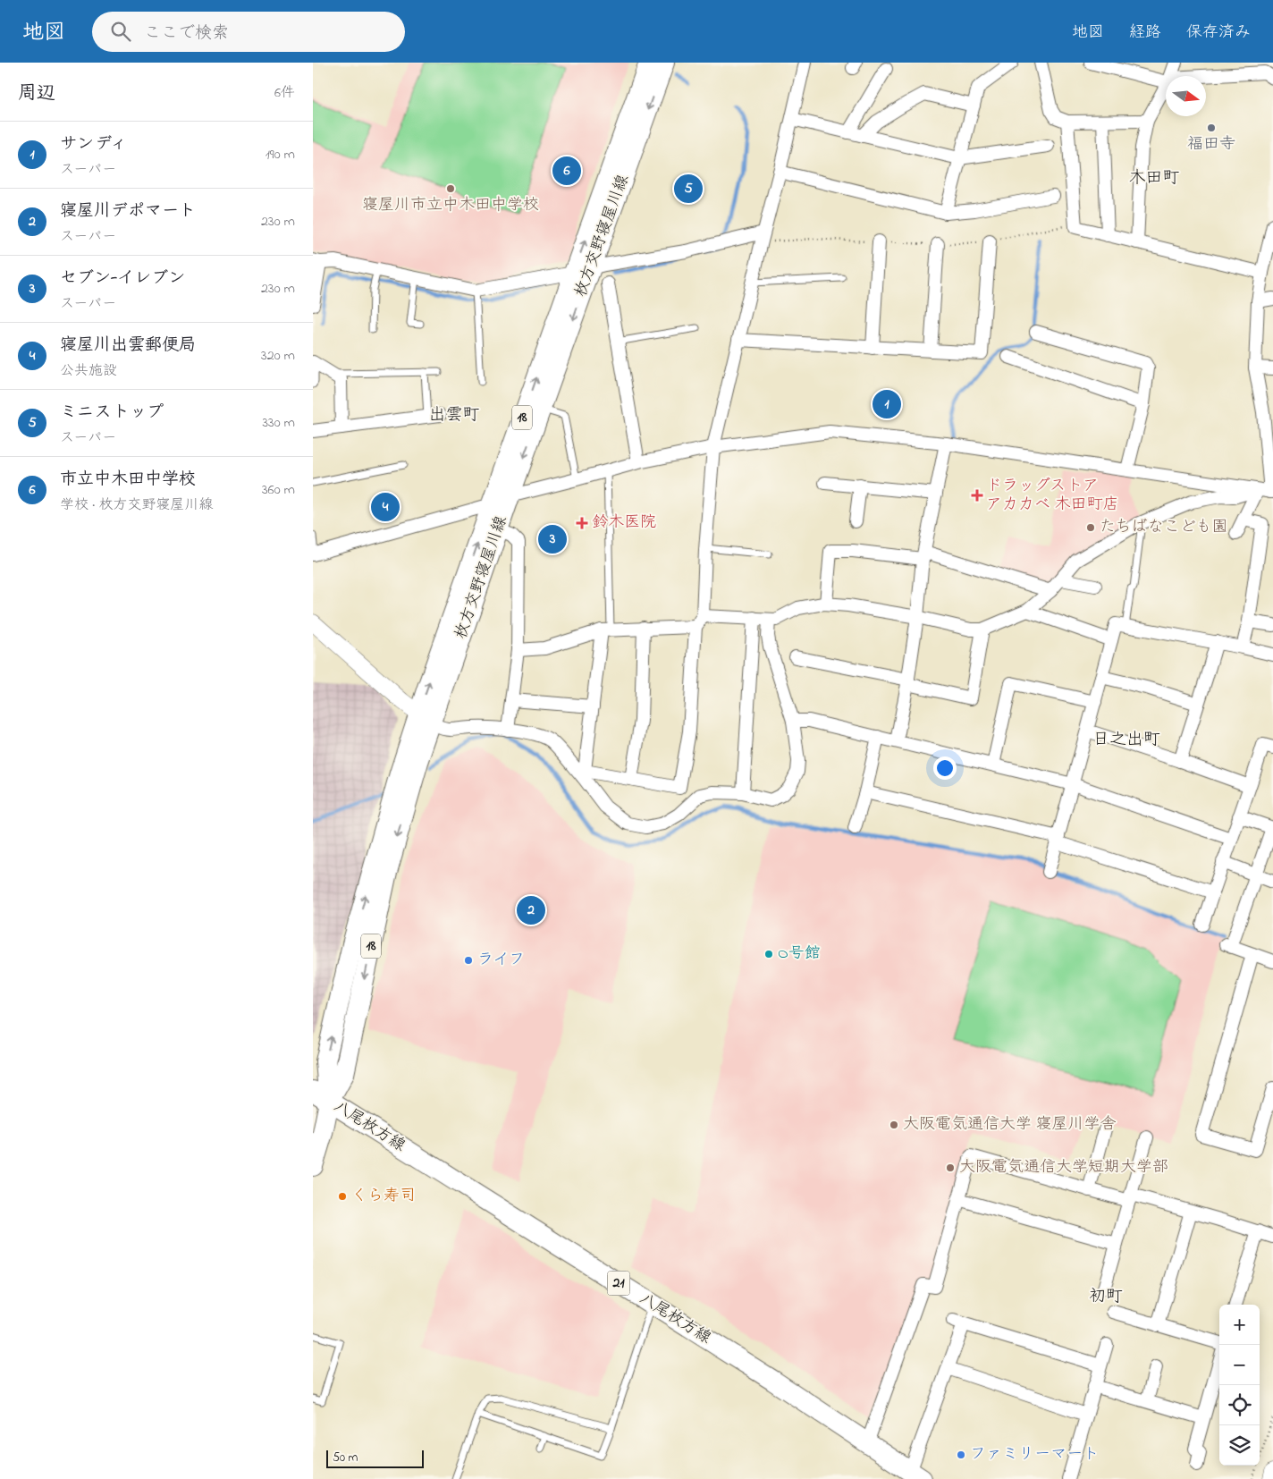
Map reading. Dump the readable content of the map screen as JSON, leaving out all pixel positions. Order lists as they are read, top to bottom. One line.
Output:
{"streets":{"main road":["枚方交野寝屋川線","18","八尾枚方線","21"]},"crossings":[["枚方交野寝屋川線","八尾枚方線"]],"districts":["木田町","出雲町","日之出町","初町"],"places":{"other":["福田寺","寝屋川市立中木田中学校","たちばなこども園","O号館","ライフ","大阪電気通信大学 寝屋川学舎","大阪電気通信大学短期大学部","くら寿司","ファミリーマート"],"health":["ドラッグストア アカカベ 木田町店","鈴木医院"]},"scale_bar":"50 m","north":"right","page":{"header":"地図","search":"ここで検索","nav":["地図","経路","保存済み"],"heading":["周辺","6件"],"list":[{"mark":"1","name":"サンディ","note":"スーパー","value":"190 m"},{"mark":"2","name":"寝屋川デポマート","note":"スーパー","value":"230 m"},{"mark":"3","name":"セブン-イレブン","note":"スーパー","value":"230 m"},{"mark":"4","name":"寝屋川出雲郵便局","note":"公共施設","value":"320 m"},{"mark":"5","name":"ミニストップ","note":"スーパー","value":"330 m"},{"mark":"6","name":"市立中木田中学校","note":"学校 · 枚方交野寝屋川線","value":"360 m"}],"pins":["6","5","1","4","3","2"],"map_buttons":["+","−"],"scale":"50 m"}}
